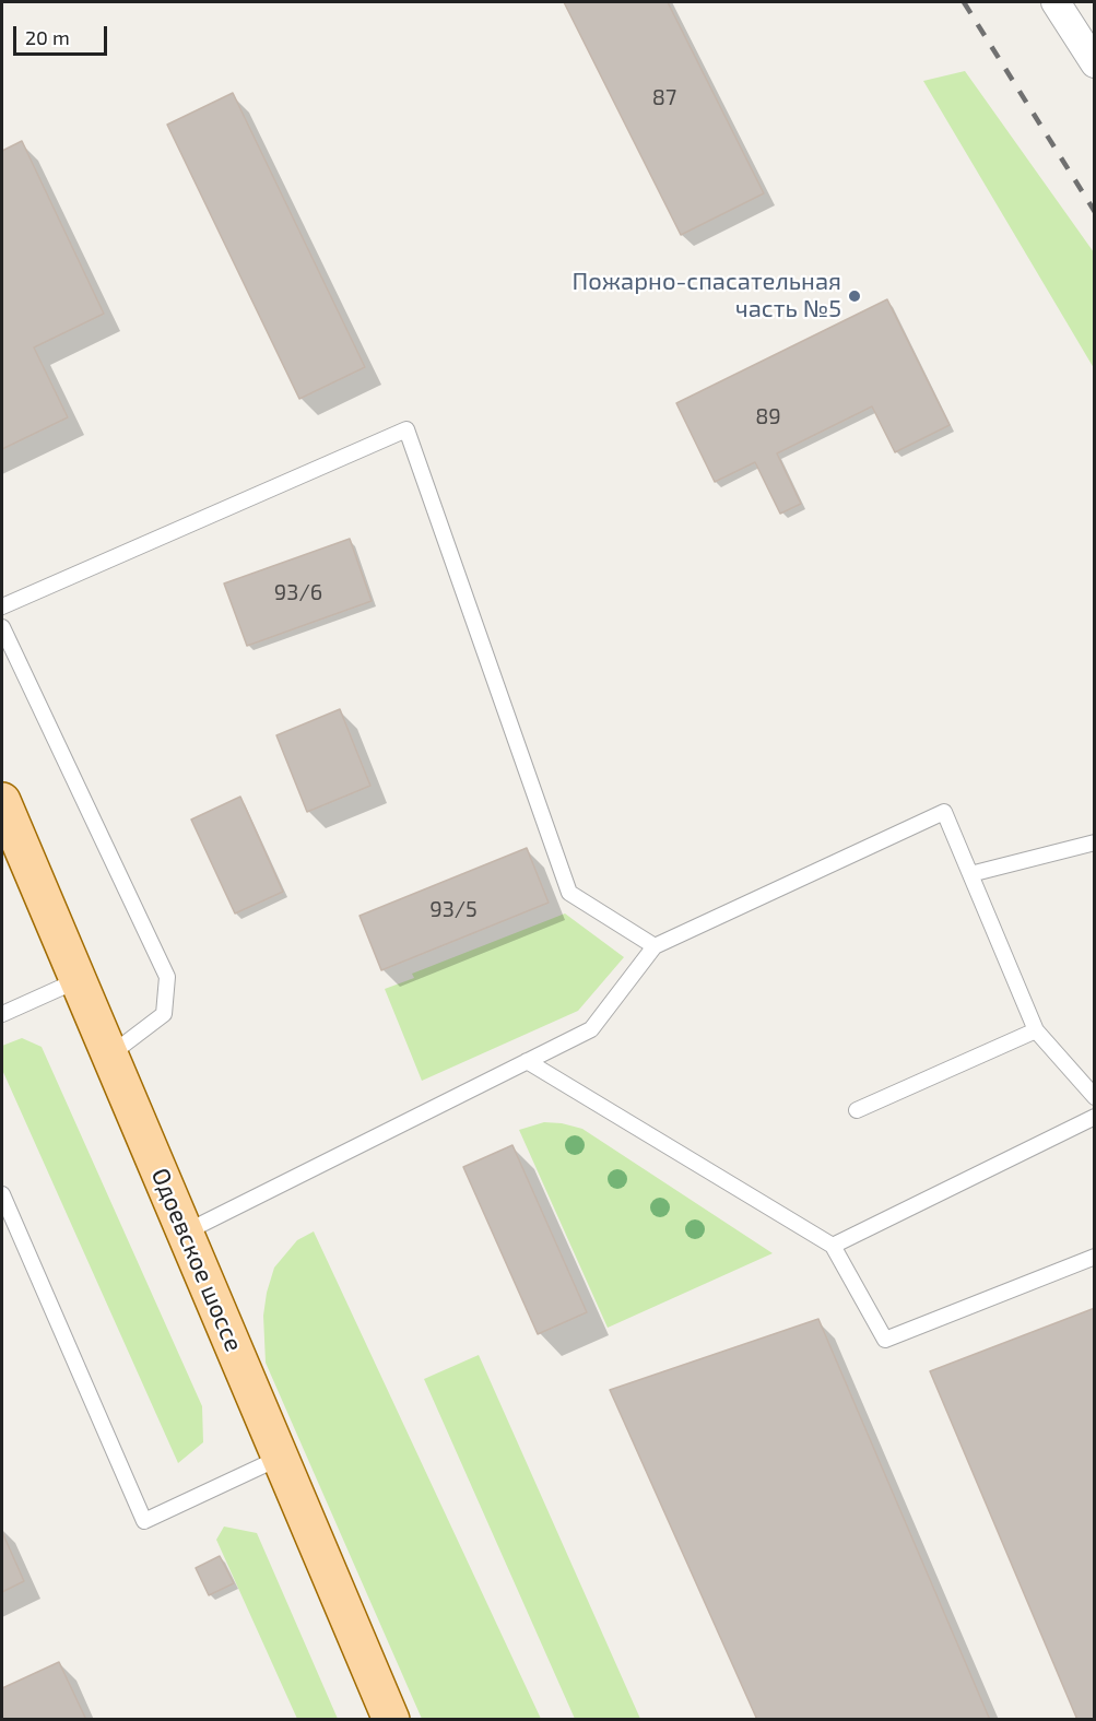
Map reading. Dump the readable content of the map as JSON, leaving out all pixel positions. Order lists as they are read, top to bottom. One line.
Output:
{"streets":{"main road":["Одоевское шоссе"]},"places":["Пожарно-спасательная часть №5"],"house_numbers":["87","89","93/6","93/5"],"scale_bar":"20 m"}
